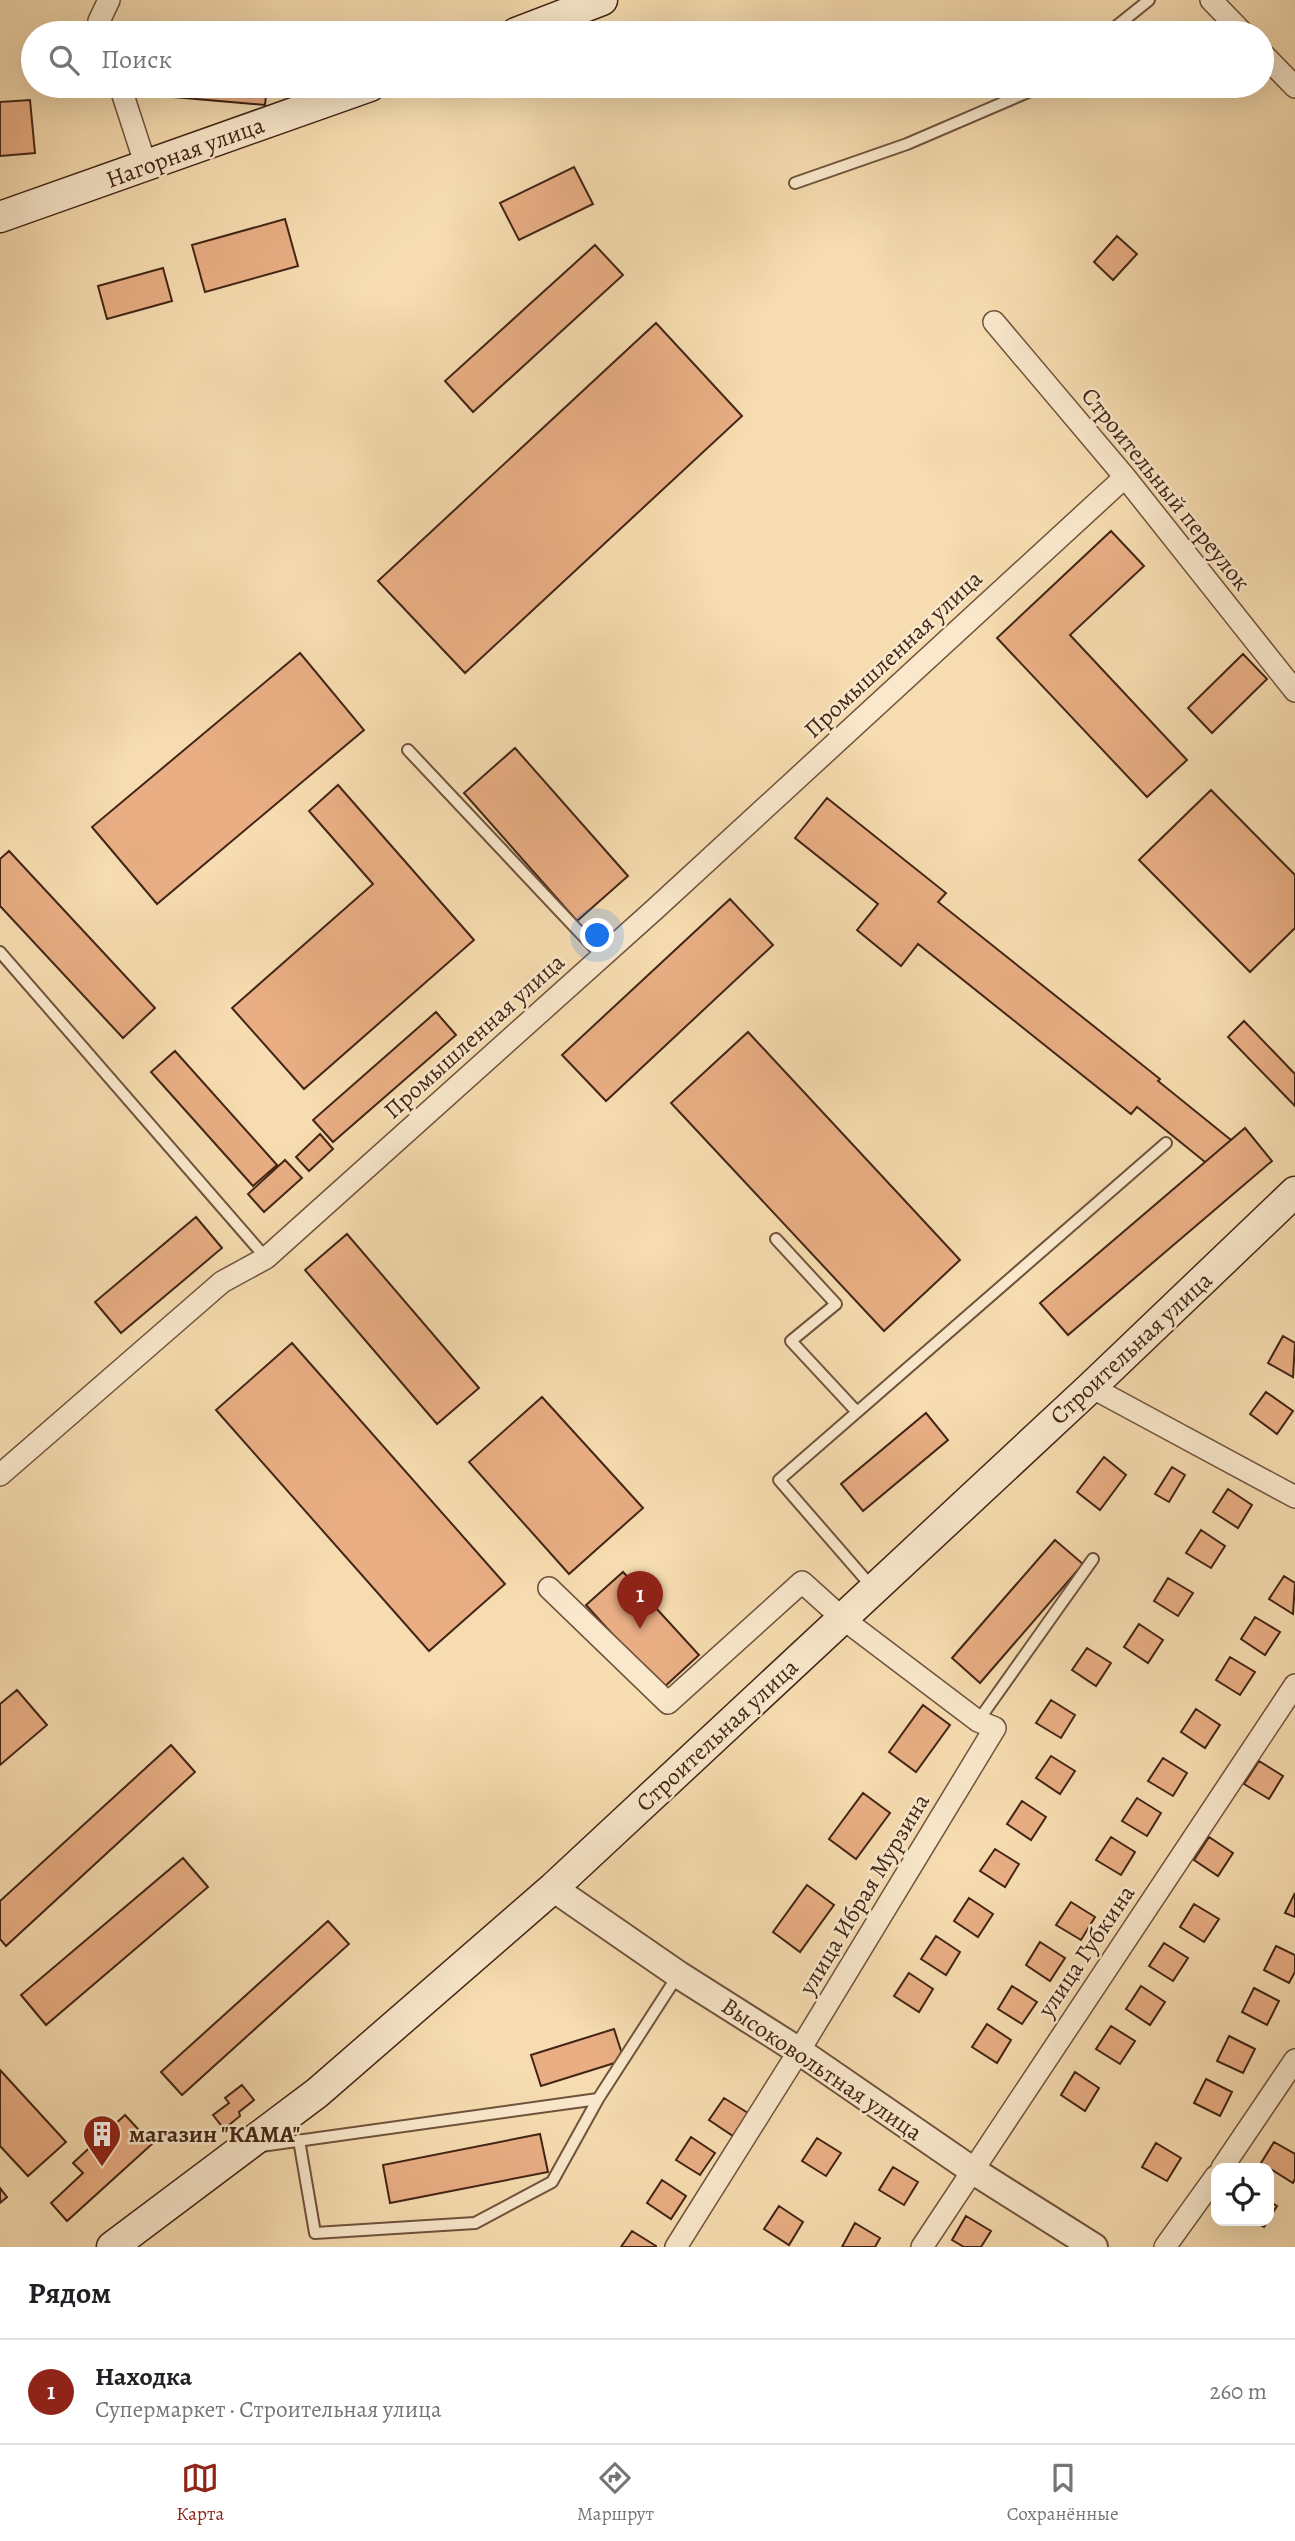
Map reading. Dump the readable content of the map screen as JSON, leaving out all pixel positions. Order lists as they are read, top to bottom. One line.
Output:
{"streets":{"main road":["Нагорная улица","Строительная улица"],"street":["Строительный переулок","Промышленная улица","улица Ибрая Мурзина","улица Губкина","Высоковольтная улица"]},"crossings":[["Строительный переулок","Промышленная улица"],["Строительная улица","Высоковольтная улица"],["улица Ибрая Мурзина","Высоковольтная улица"],["улица Губкина","Высоковольтная улица"]],"places":{"building":["магазин \"КАМА\""]},"page":{"search":"Поиск","pins":"1","heading":"Рядом","list":[{"mark":"1","name":"Находка","note":"Супермаркет · Строительная улица","value":"260 m"}],"nav":["Карта","Маршрут","Сохранённые"]}}
